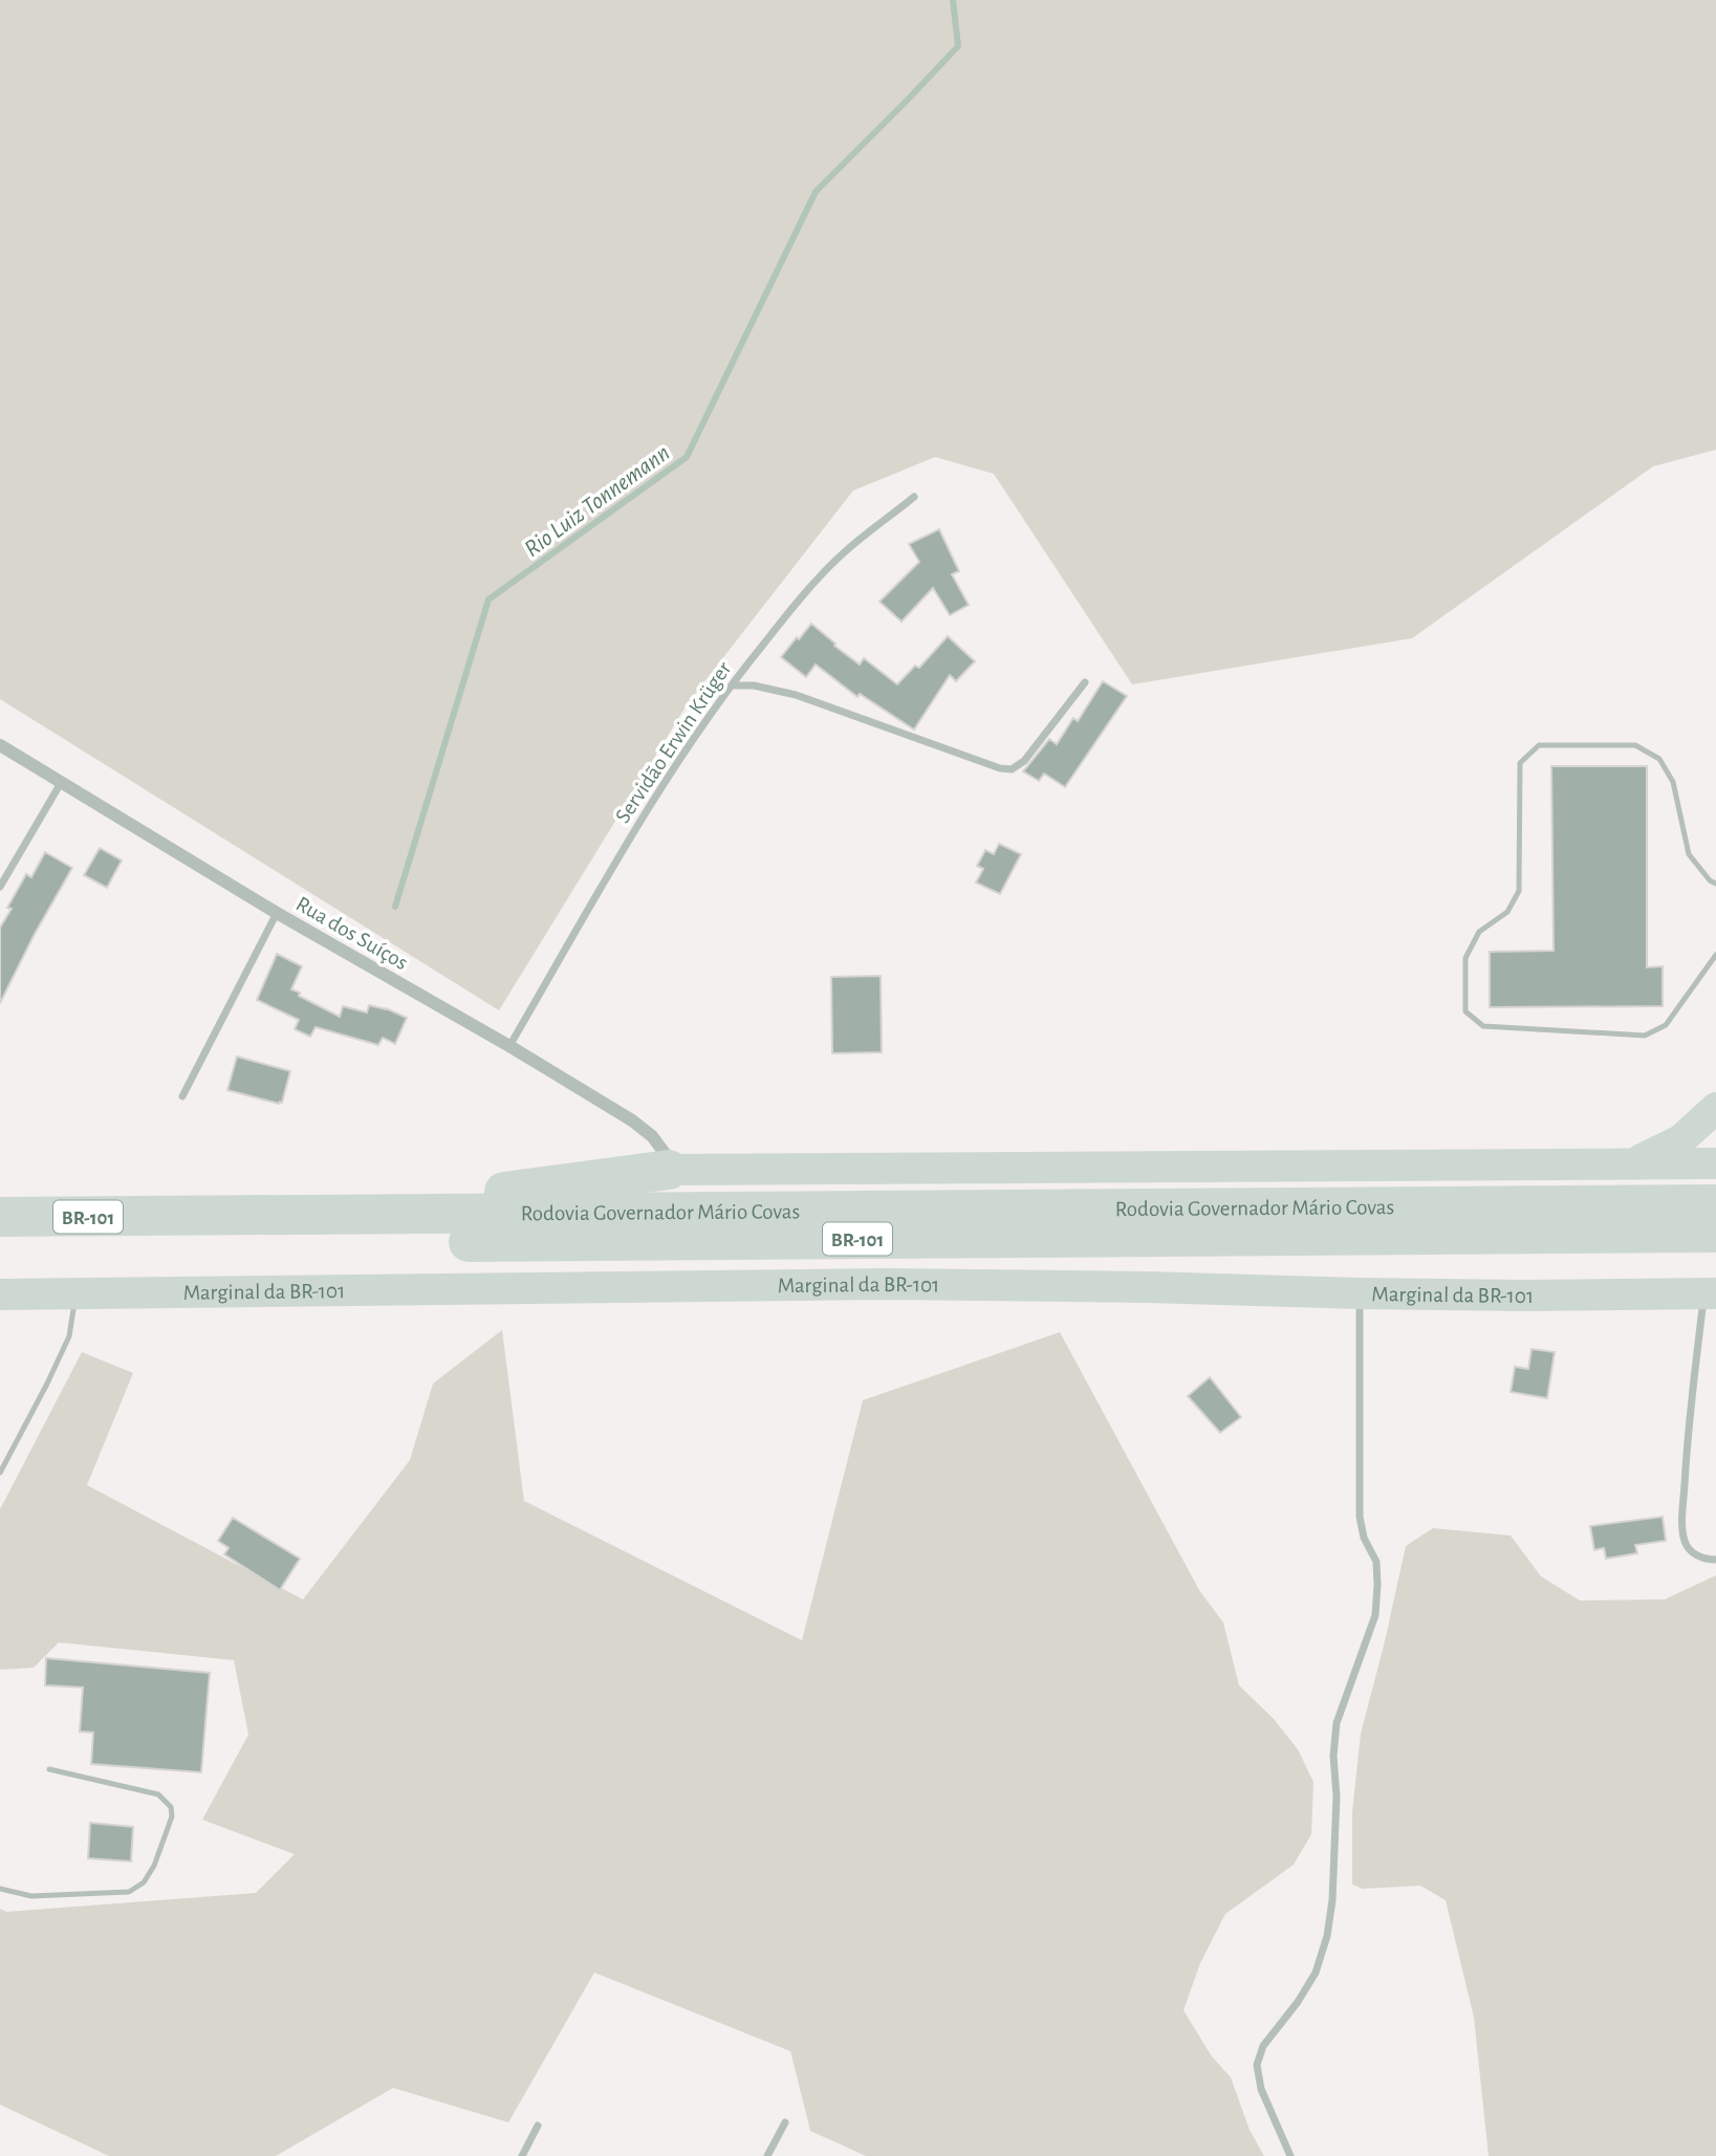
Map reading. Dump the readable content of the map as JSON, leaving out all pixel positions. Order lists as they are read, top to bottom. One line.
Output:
{"streets":{"highway":["Rodovia Governador Mário Covas","BR-101"],"main road":["Marginal da BR-101"],"street":["Servidão Erwin Krüger","Rua dos Suíços"]},"crossings":[["Servidão Erwin Krüger","Rua dos Suíços"]],"water":["Rio Luiz Tonnemann"]}
